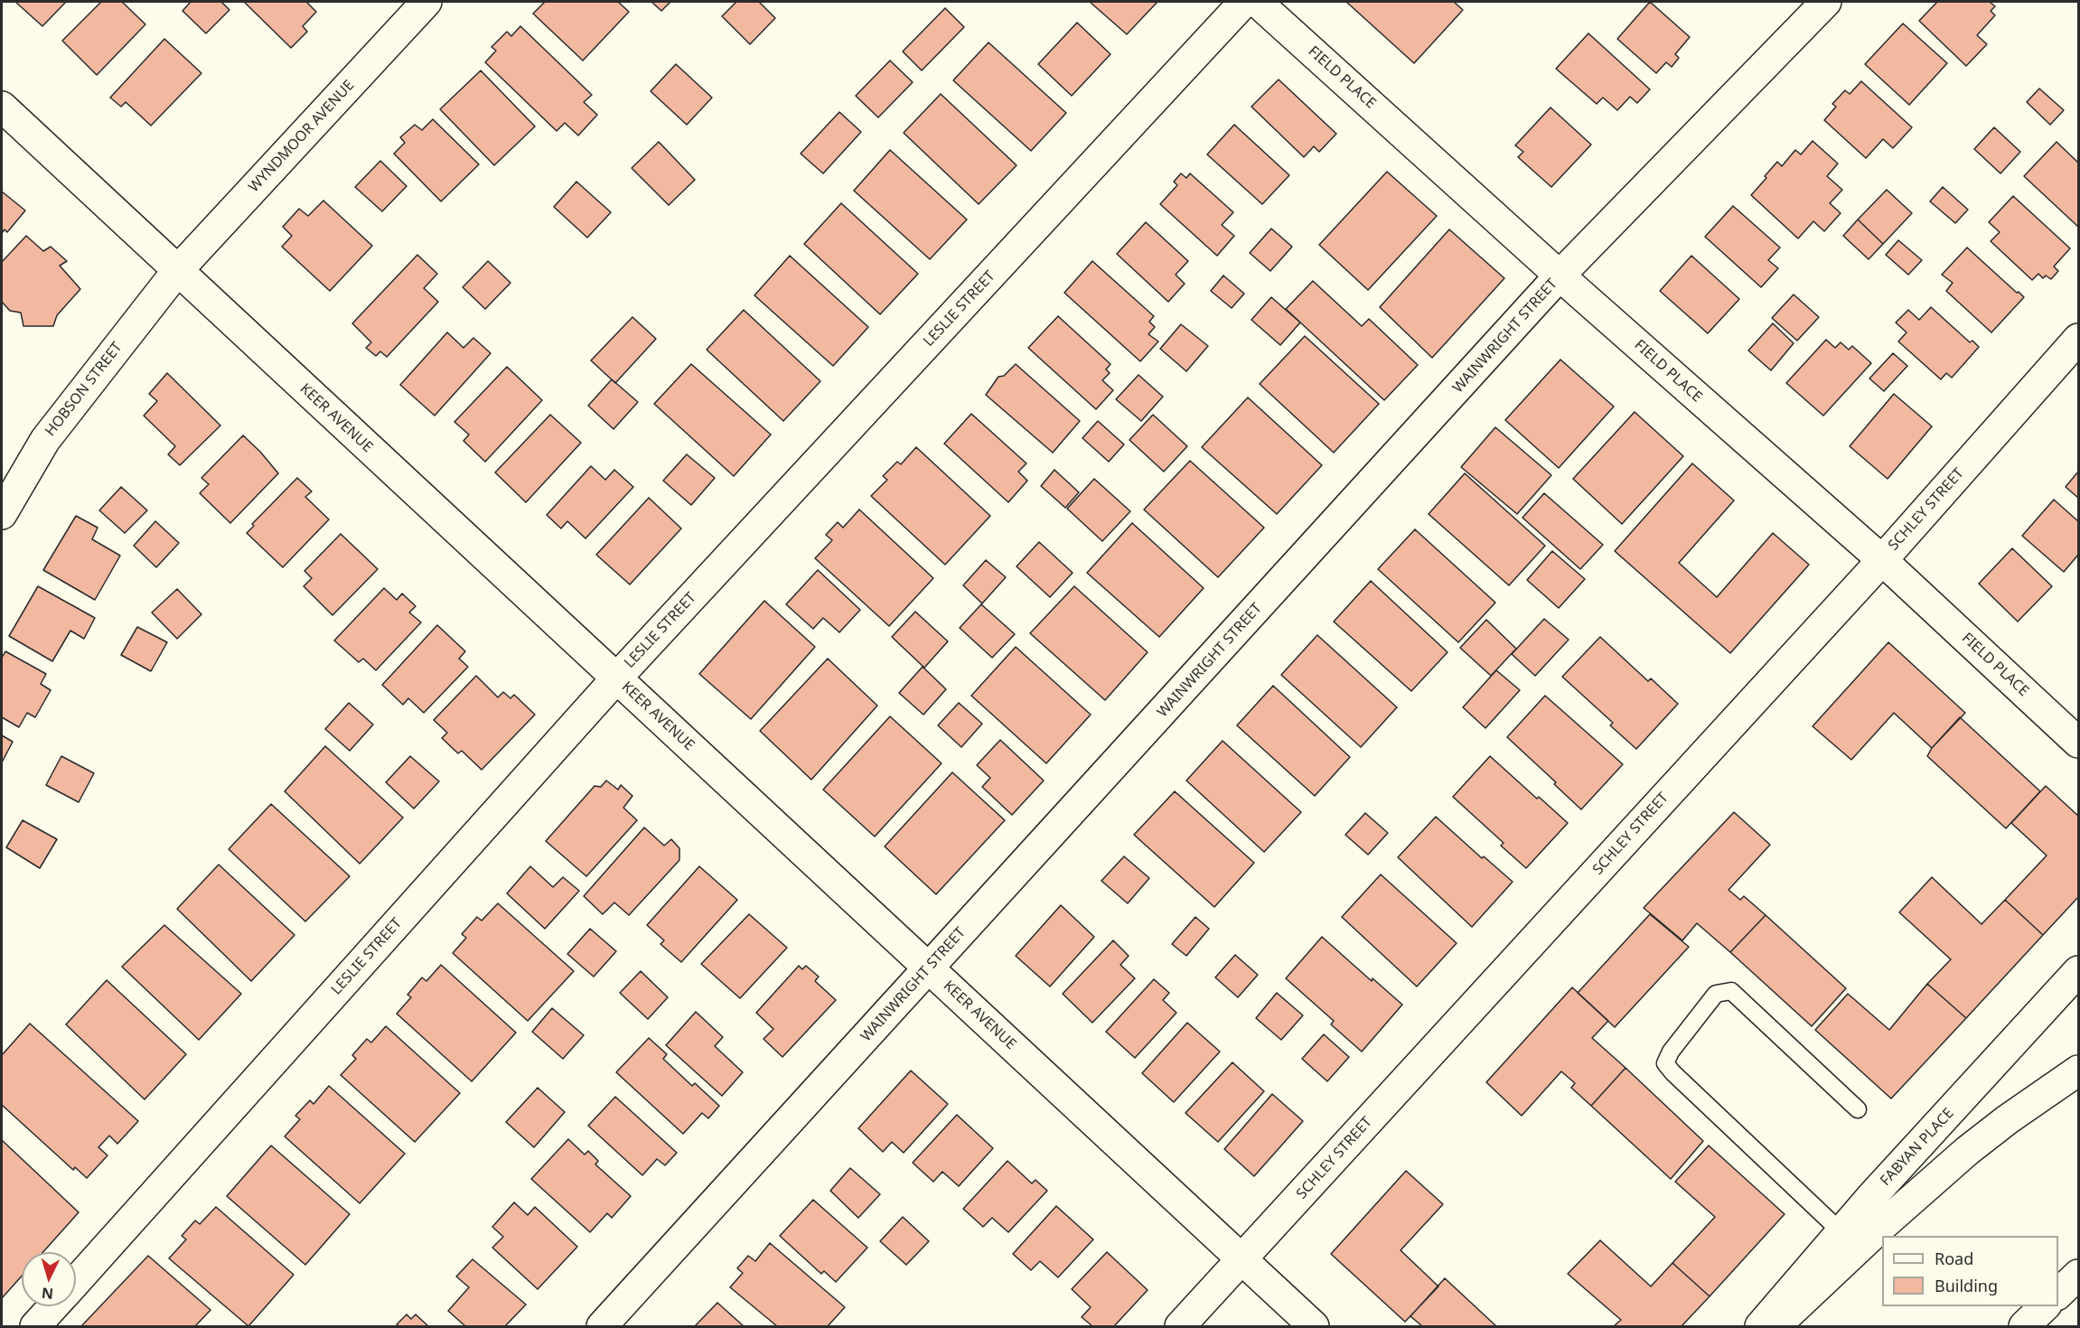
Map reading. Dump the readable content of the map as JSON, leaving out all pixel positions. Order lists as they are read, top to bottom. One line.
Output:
{"streets":{"main road":["FIELD PLACE","WYNDMOOR AVENUE","LESLIE STREET","WAINWRIGHT STREET","HOBSON STREET","KEER AVENUE","SCHLEY STREET","FABYAN PLACE"]},"crossings":[["FIELD PLACE","WAINWRIGHT STREET"],["FIELD PLACE","SCHLEY STREET"],["WYNDMOOR AVENUE","HOBSON STREET"],["WYNDMOOR AVENUE","KEER AVENUE"],["LESLIE STREET","KEER AVENUE"],["WAINWRIGHT STREET","KEER AVENUE"],["HOBSON STREET","KEER AVENUE"],["KEER AVENUE","SCHLEY STREET"]],"legend":["Road","Building"],"north":"bottom"}
